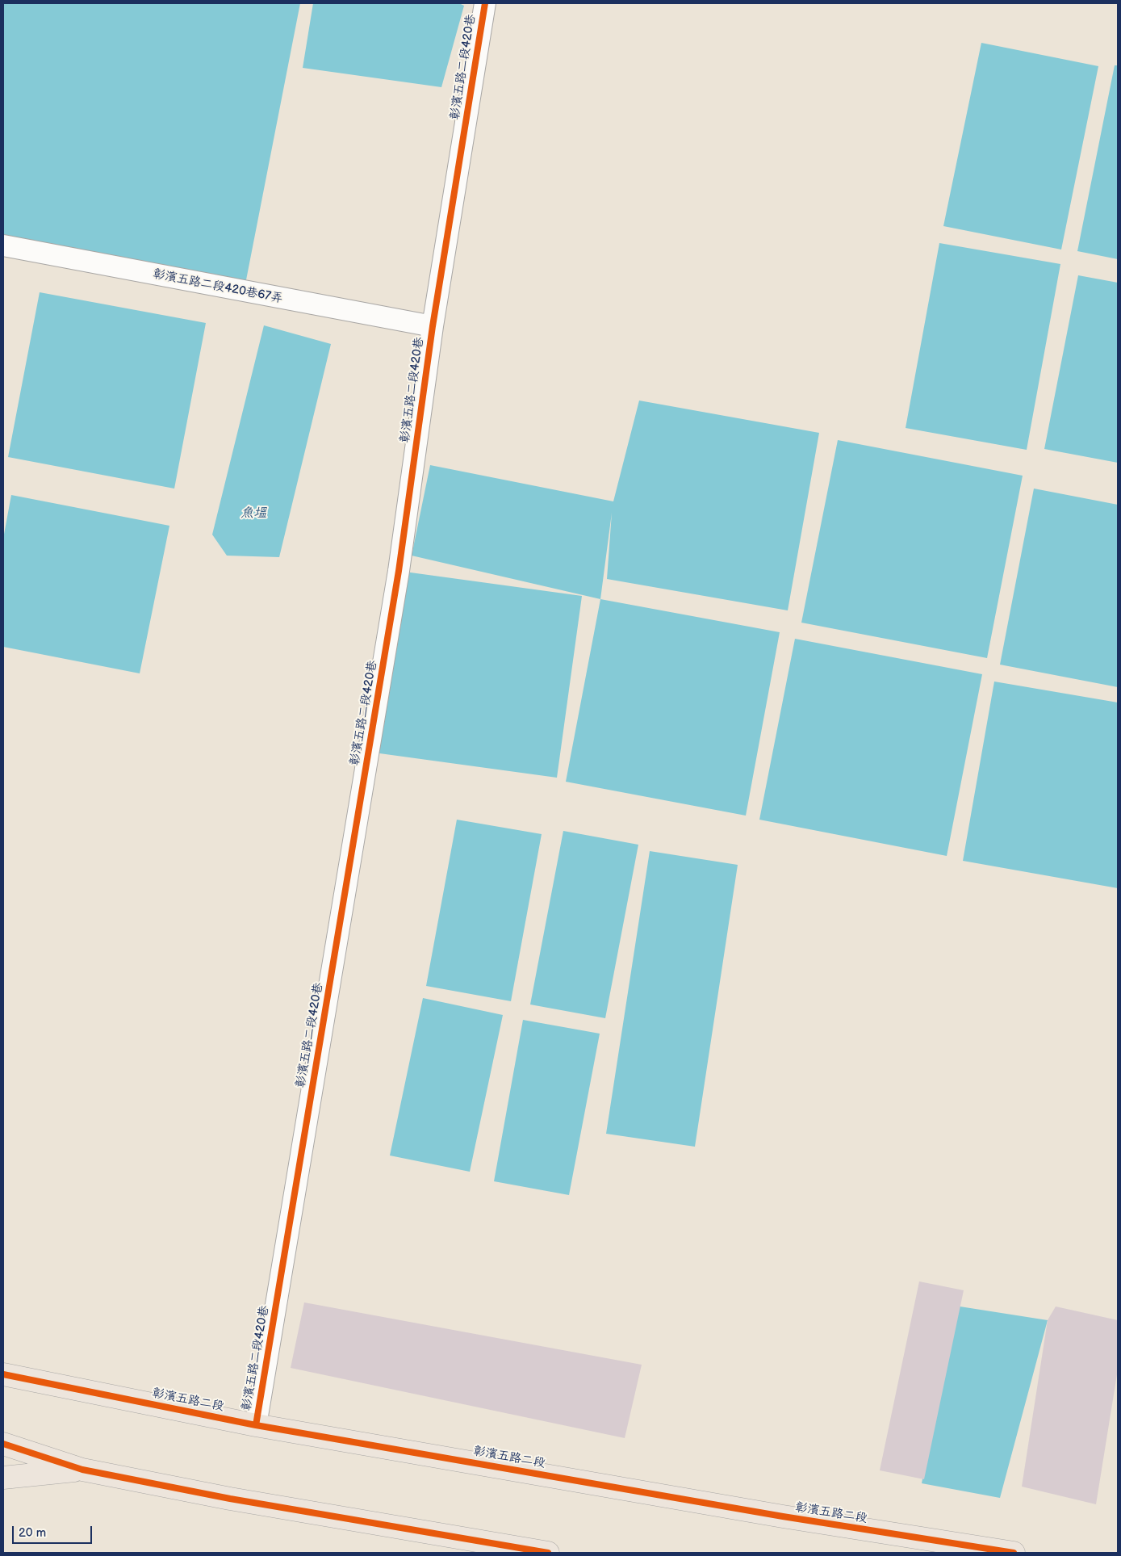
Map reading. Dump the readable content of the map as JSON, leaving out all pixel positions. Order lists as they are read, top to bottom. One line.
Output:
{"streets":{"main road":["彰濱五路二段"],"street":["彰濱五路二段420巷","彰濱五路二段420巷67弄"]},"crossings":[["彰濱五路二段420巷","彰濱五路二段420巷67弄"],["彰濱五路二段420巷","彰濱五路二段"]],"water":["魚塭"],"scale_bar":"20 m"}
